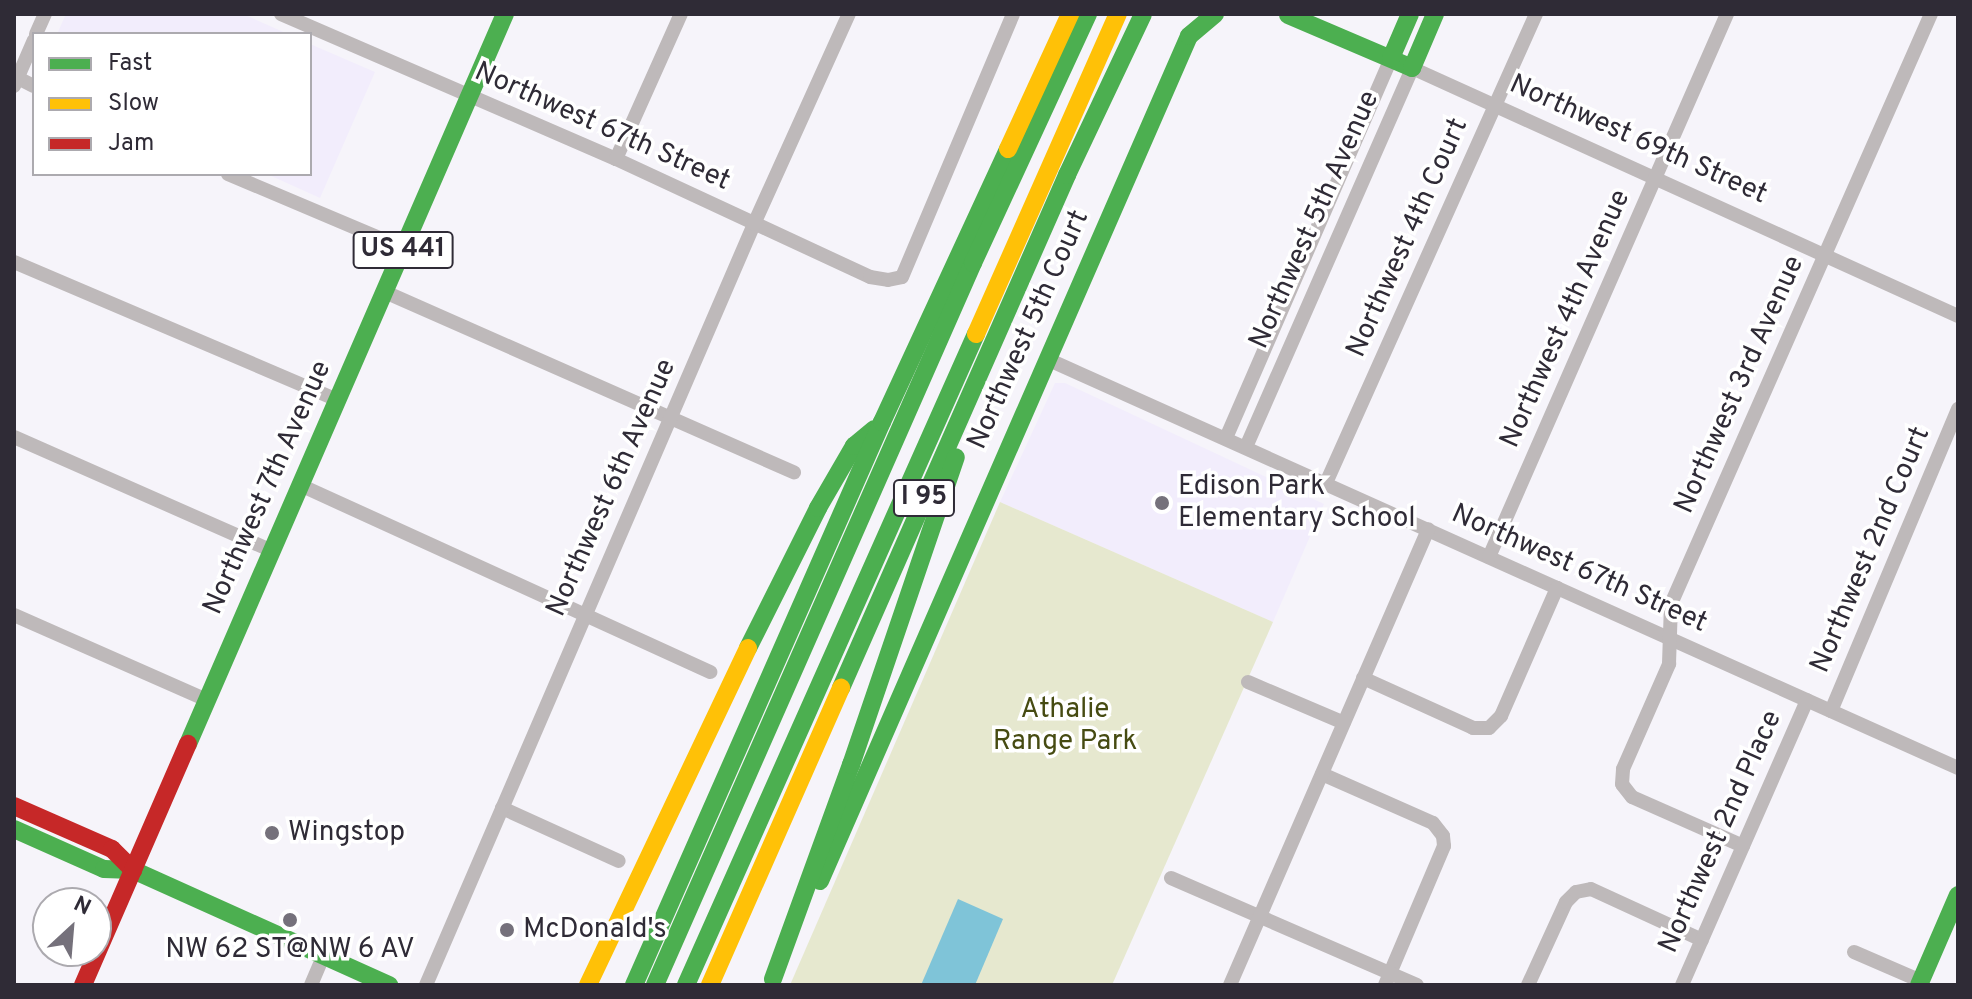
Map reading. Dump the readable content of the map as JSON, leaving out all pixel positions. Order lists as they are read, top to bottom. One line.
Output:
{"streets":{"main road":["Northwest 69th Street","Northwest 5th Avenue","US 441","Northwest 5th Court","Northwest 7th Avenue","I 95"],"street":["Northwest 67th Street","Northwest 4th Court","Northwest 4th Avenue","Northwest 3rd Avenue","Northwest 6th Avenue","Northwest 2nd Court","Northwest 2nd Place"]},"crossings":[["Northwest 67th Street","Northwest 5th Avenue"],["Northwest 67th Street","Northwest 4th Court"],["Northwest 67th Street","Northwest 4th Avenue"],["Northwest 67th Street","Northwest 5th Court"],["Northwest 67th Street","Northwest 3rd Avenue"],["Northwest 67th Street","Northwest 7th Avenue"],["Northwest 67th Street","Northwest 6th Avenue"],["Northwest 67th Street","Northwest 2nd Court"],["Northwest 67th Street","Northwest 2nd Place"],["Northwest 69th Street","Northwest 5th Avenue"],["Northwest 69th Street","Northwest 4th Court"],["Northwest 69th Street","Northwest 4th Avenue"],["Northwest 69th Street","Northwest 3rd Avenue"],["Northwest 3rd Avenue","Northwest 2nd Place"]],"parks":["Athalie Range Park"],"places":["Edison Park Elementary School","Wingstop","NW 62 ST@NW 6 AV","McDonald's"],"legend":["Fast","Slow","Jam"],"north":"top right"}
